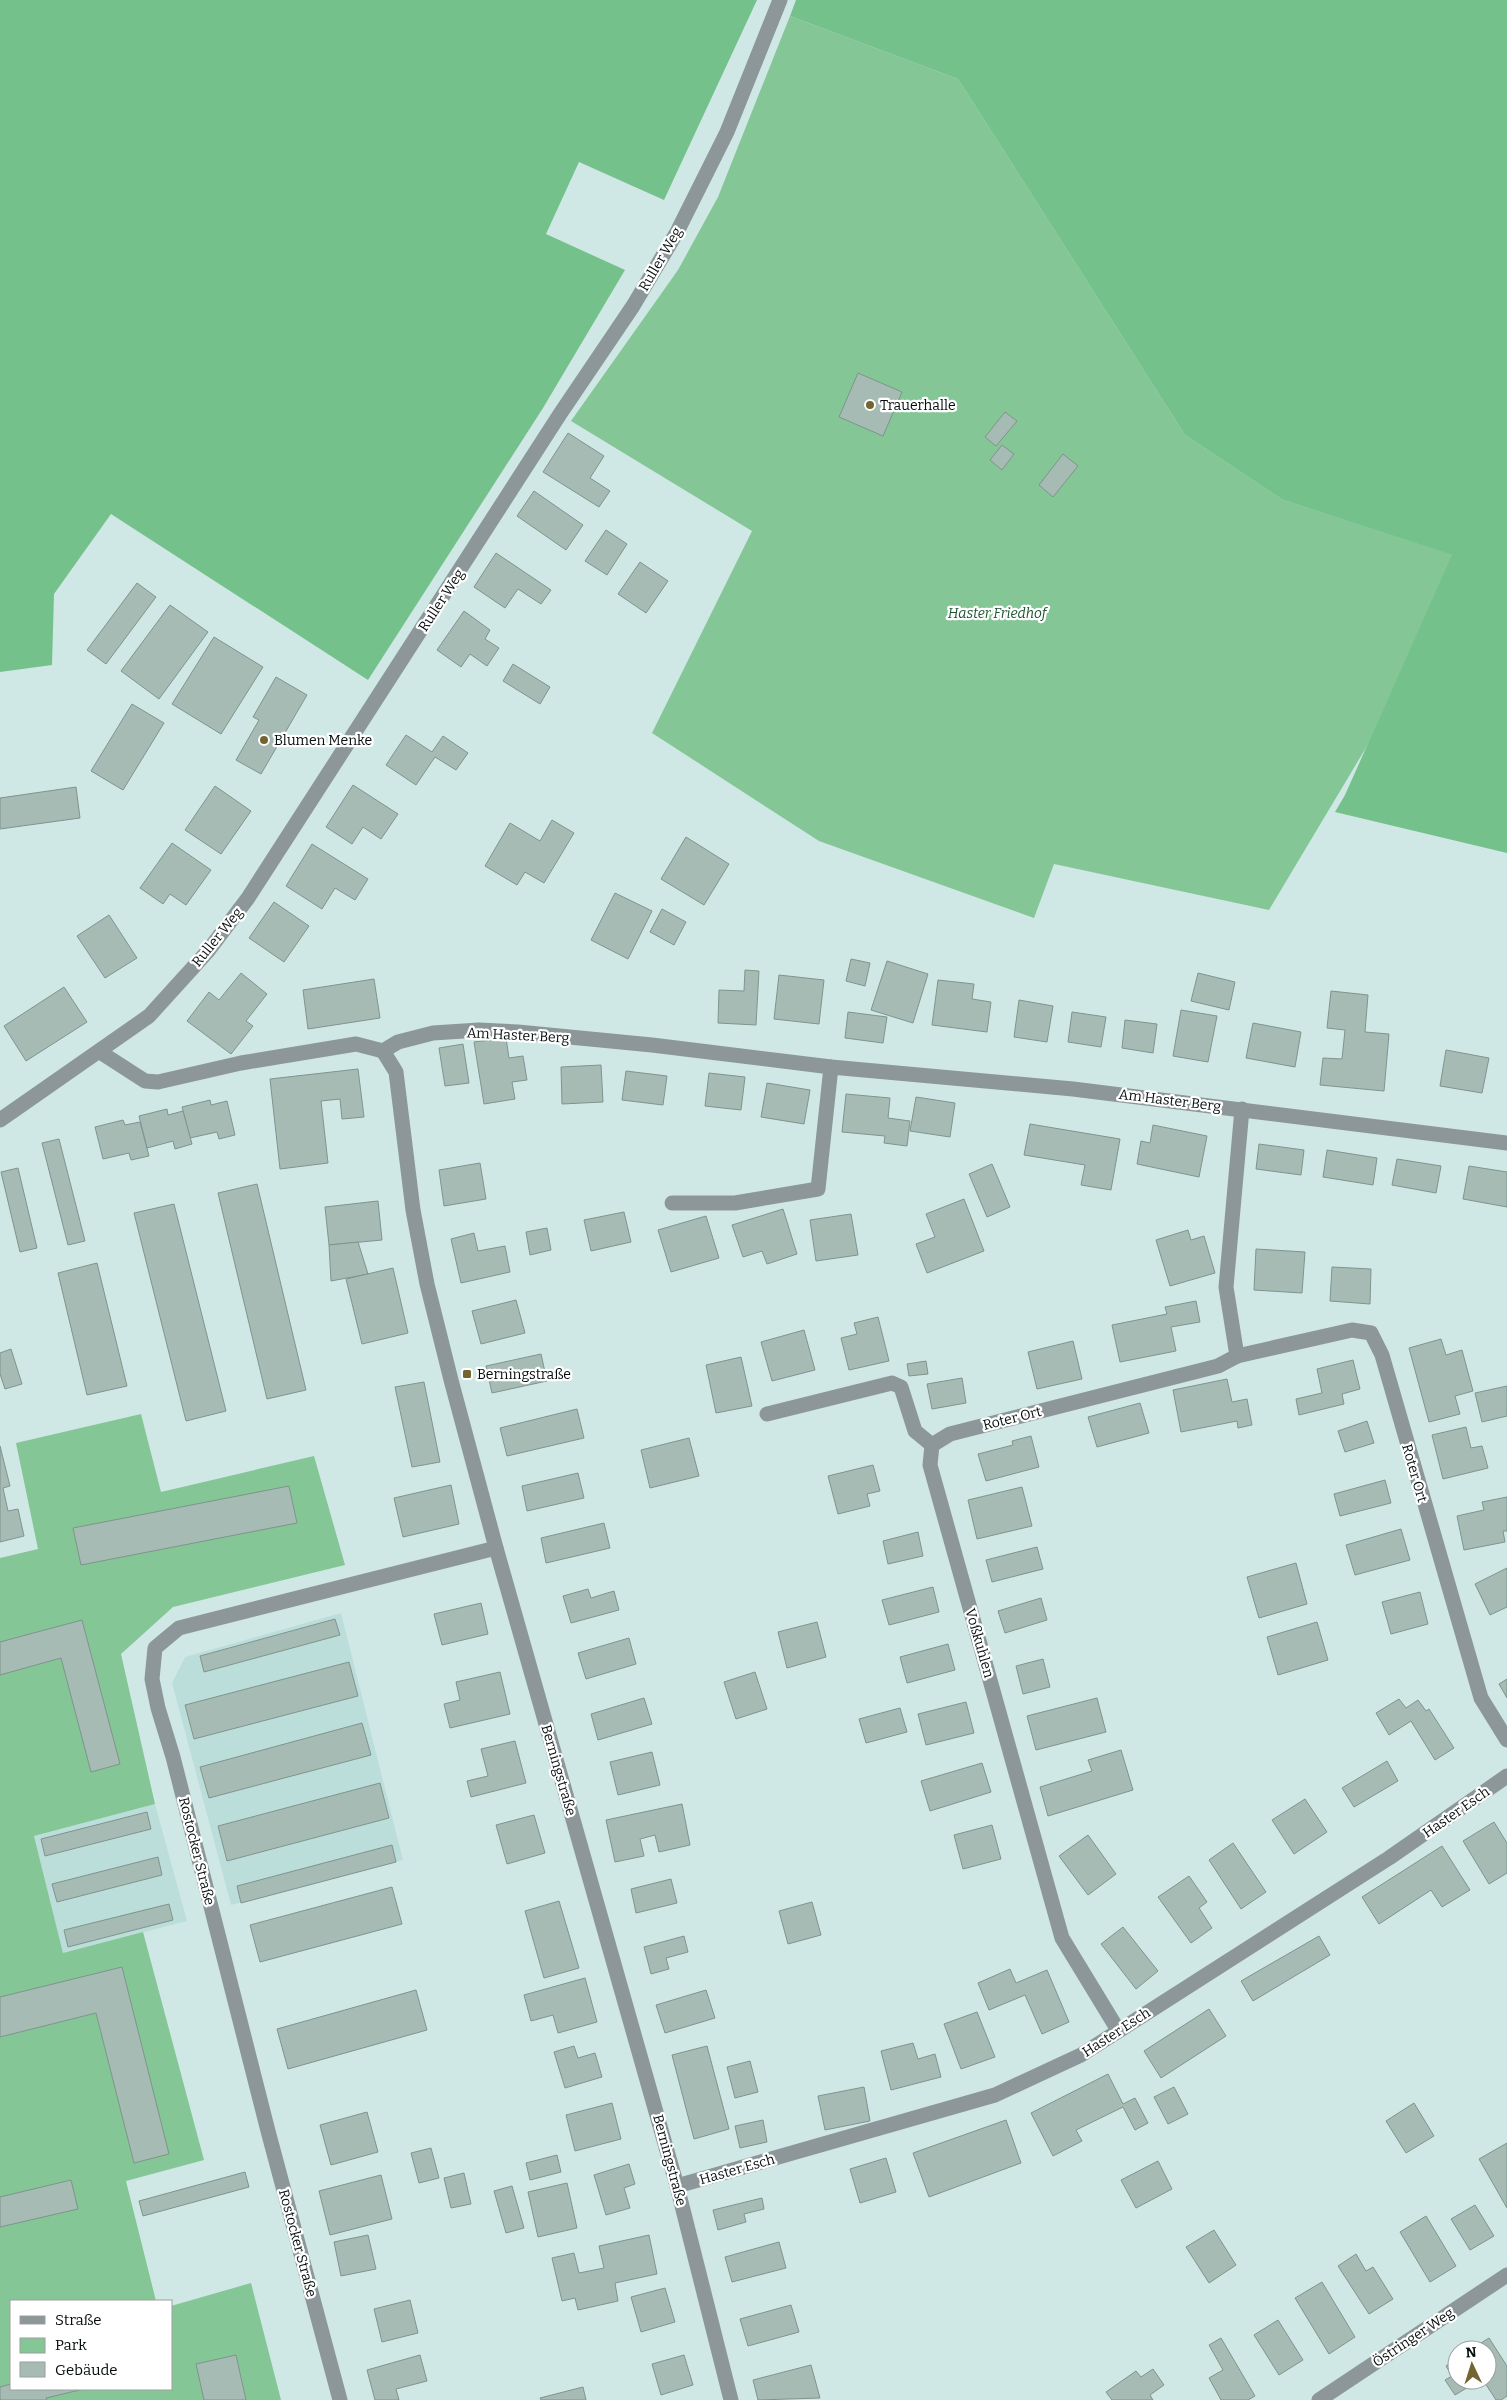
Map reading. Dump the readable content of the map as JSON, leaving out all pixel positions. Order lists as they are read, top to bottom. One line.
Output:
{"streets":{"street":["Ruller Weg","Am Haster Berg","Roter Ort","Voßkuhlen","Berningstraße","Haster Esch","Rostocker Straße","Östringer Weg"]},"crossings":[["Am Haster Berg","Berningstraße"],["Roter Ort","Voßkuhlen"],["Voßkuhlen","Haster Esch"],["Berningstraße","Haster Esch"],["Berningstraße","Rostocker Straße"]],"parks":["Haster Friedhof"],"places":{"other":["Trauerhalle","Blumen Menke"],"transit":["Berningstraße"]},"legend":["Straße","Park","Gebäude"],"north":"top"}
